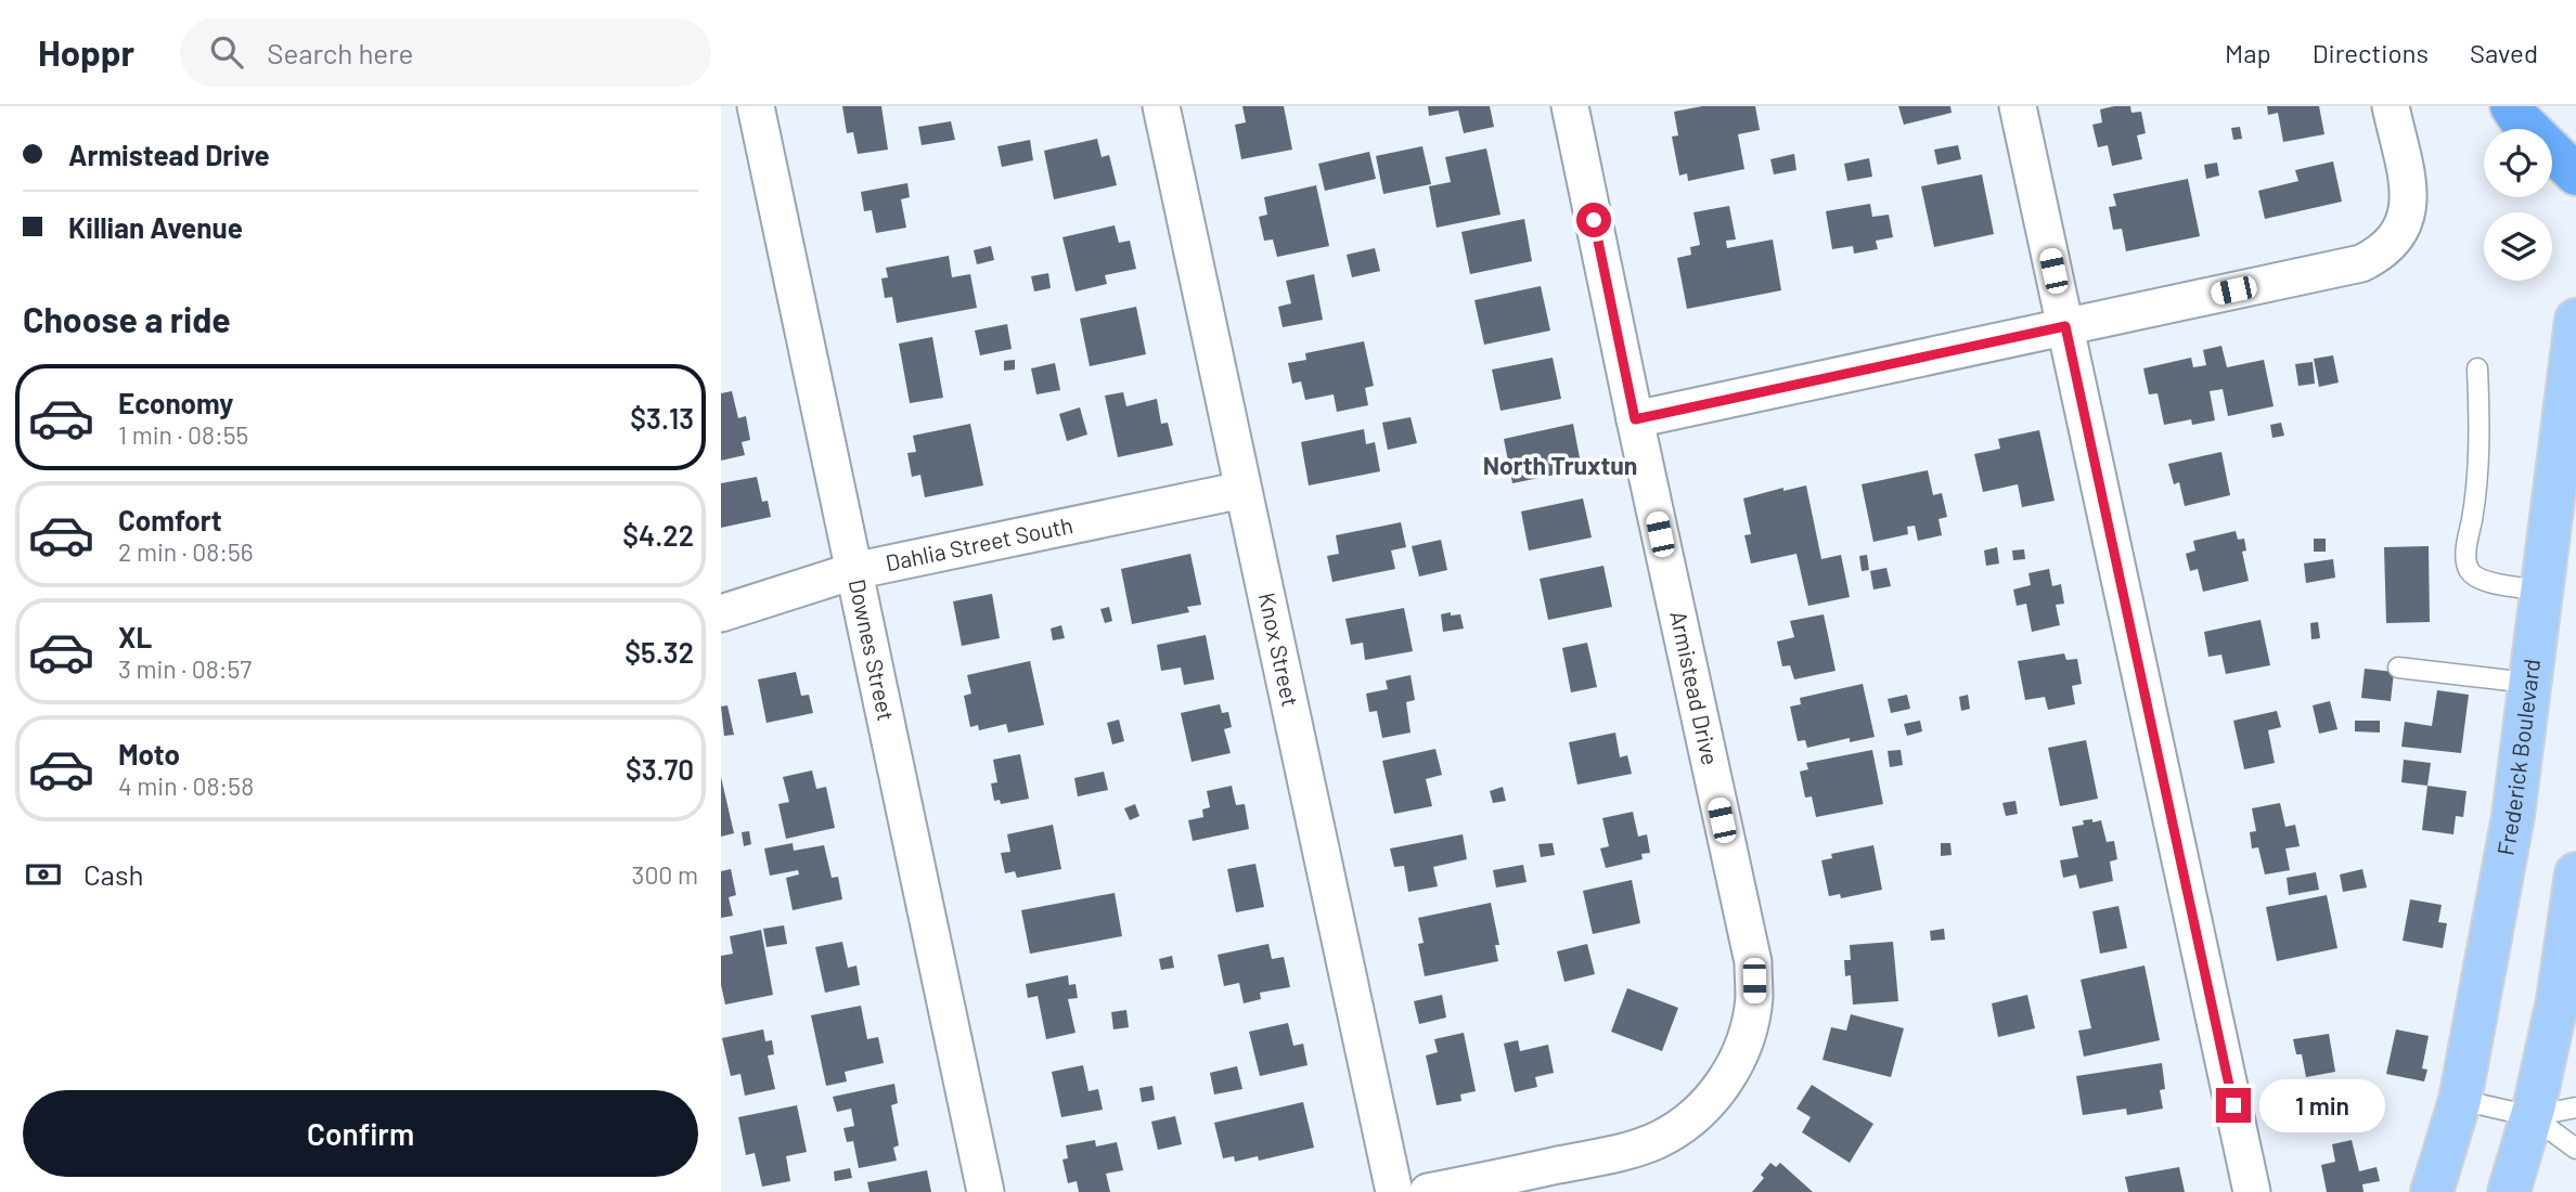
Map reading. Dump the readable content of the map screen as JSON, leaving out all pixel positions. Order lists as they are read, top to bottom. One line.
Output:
{"streets":{"main road":["Frederick Boulevard"],"street":["Dahlia Street South","Downes Street","Knox Street","Armistead Drive"]},"crossings":[["Dahlia Street South","Downes Street"],["Dahlia Street South","Knox Street"]],"districts":["North Truxtun"],"page":{"header":"Hoppr","search":"Search here","nav":["Map","Directions","Saved"],"banner":["Armistead Drive","Killian Avenue"],"heading":"Choose a ride","list":[{"name":"Economy","note":"1 min · 08:55","value":"$3.13"},{"name":"Comfort","note":"2 min · 08:56","value":"$4.22"},{"name":"XL","note":"3 min · 08:57","value":"$5.32"},{"name":"Moto","note":"4 min · 08:58","value":"$3.70"}],"pay":["Cash","300 m"],"buttons":"Confirm","bubble":"1 min"}}
